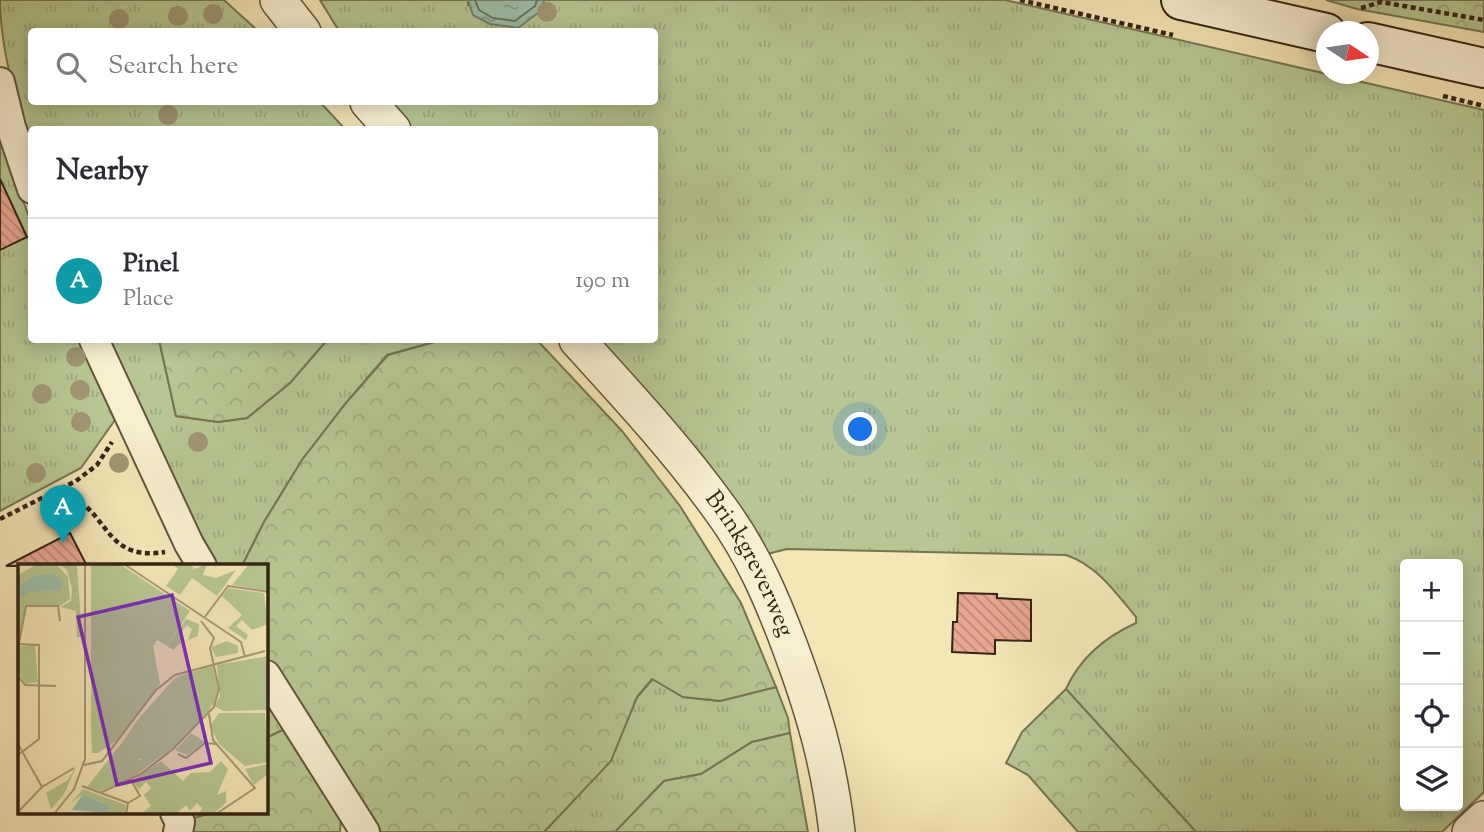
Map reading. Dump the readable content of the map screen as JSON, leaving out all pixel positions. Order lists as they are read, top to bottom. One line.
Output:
{"streets":{"street":["Brinkgreverweg"]},"north":"right","page":{"search":"Search here","heading":"Nearby","list":[{"mark":"A","name":"Pinel","note":"Place","value":"190 m"}],"pins":"A","map_buttons":["+","−"]}}
